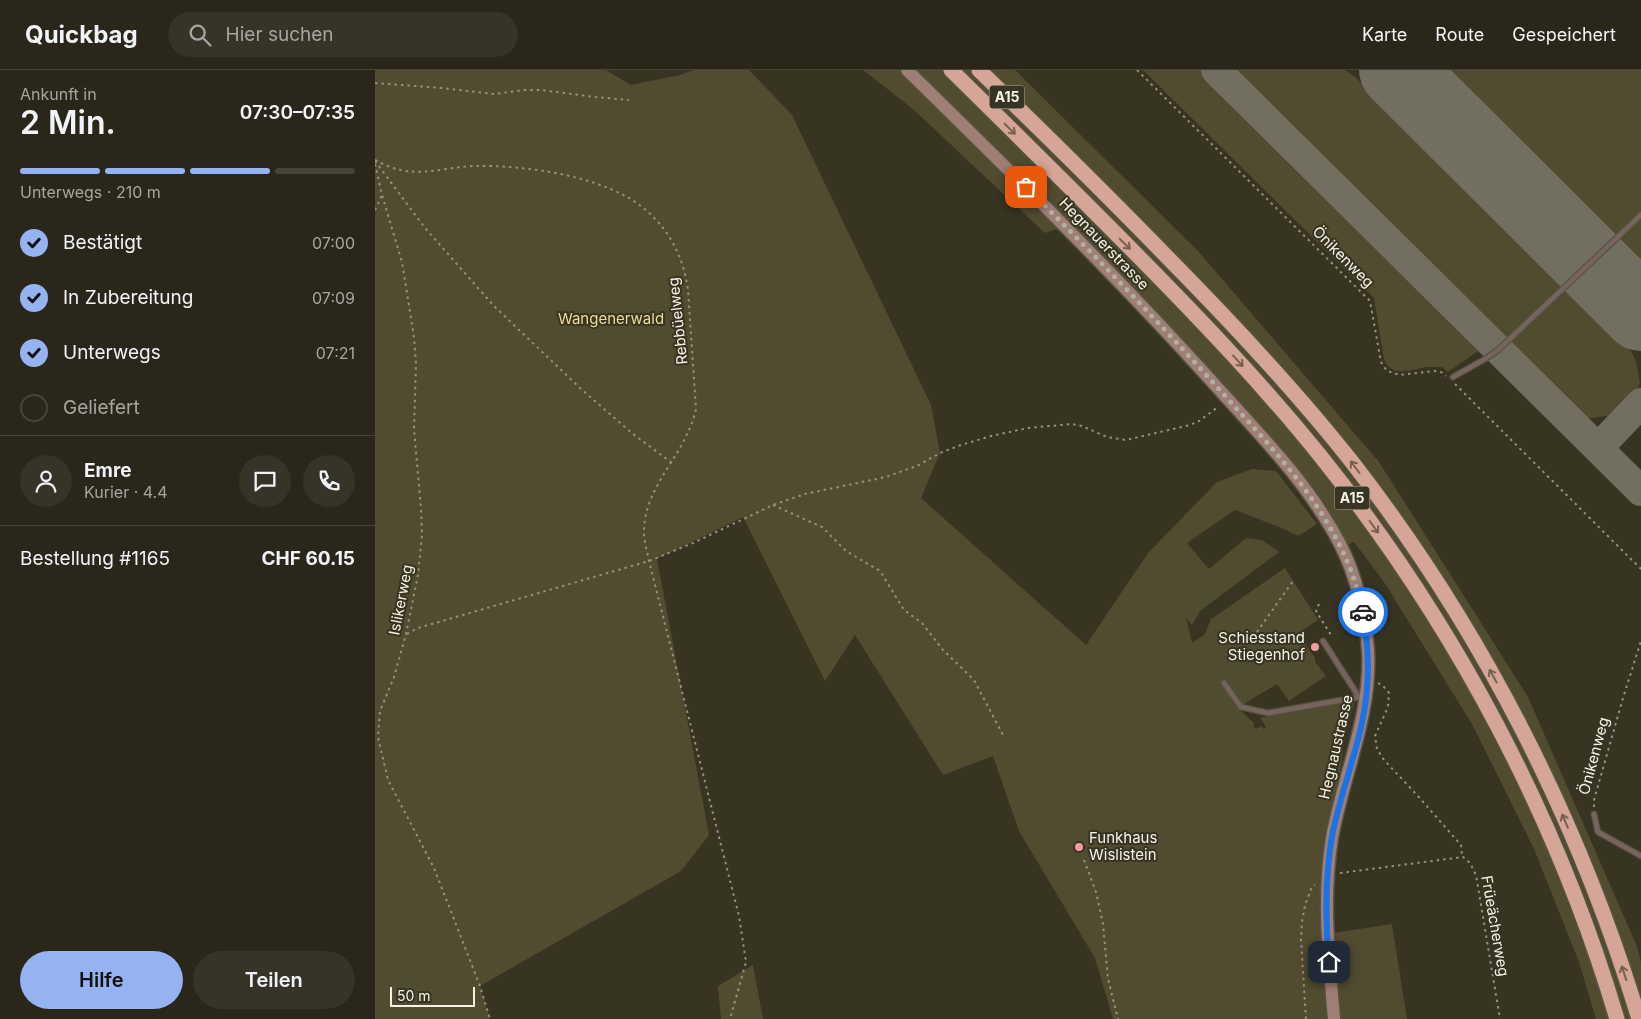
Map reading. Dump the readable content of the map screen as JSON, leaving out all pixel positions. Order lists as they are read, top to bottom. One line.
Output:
{"streets":{"highway":["A15"],"street":["Hegnauerstrasse","Hegnaustrasse"],"lane":["Önikenweg"],"path":["Rebbüelweg","Islikerweg","Früeächerweg"]},"crossings":[["Hegnauerstrasse","Hegnaustrasse"],["Rebbüelweg","Islikerweg"],["Hegnaustrasse","Früeächerweg"]],"parks":["Wangenerwald"],"places":["Schiesstand Stiegenhof","Funkhaus Wislistein"],"scale_bar":"50 m","page":{"header":"Quickbag","search":"Hier suchen","nav":["Karte","Route","Gespeichert"],"heading":["2 Min.","Ankunft in","07:30–07:35"],"panel":["Emre","Kurier · 4.4","Bestellung #1165","CHF 60.15"],"bar":"Unterwegs · 210 m","list":[["Bestätigt","07:00"],["In Zubereitung","07:09"],["Unterwegs","07:21"],"Geliefert"],"buttons":["Hilfe","Teilen"],"scale":"50 m"}}
